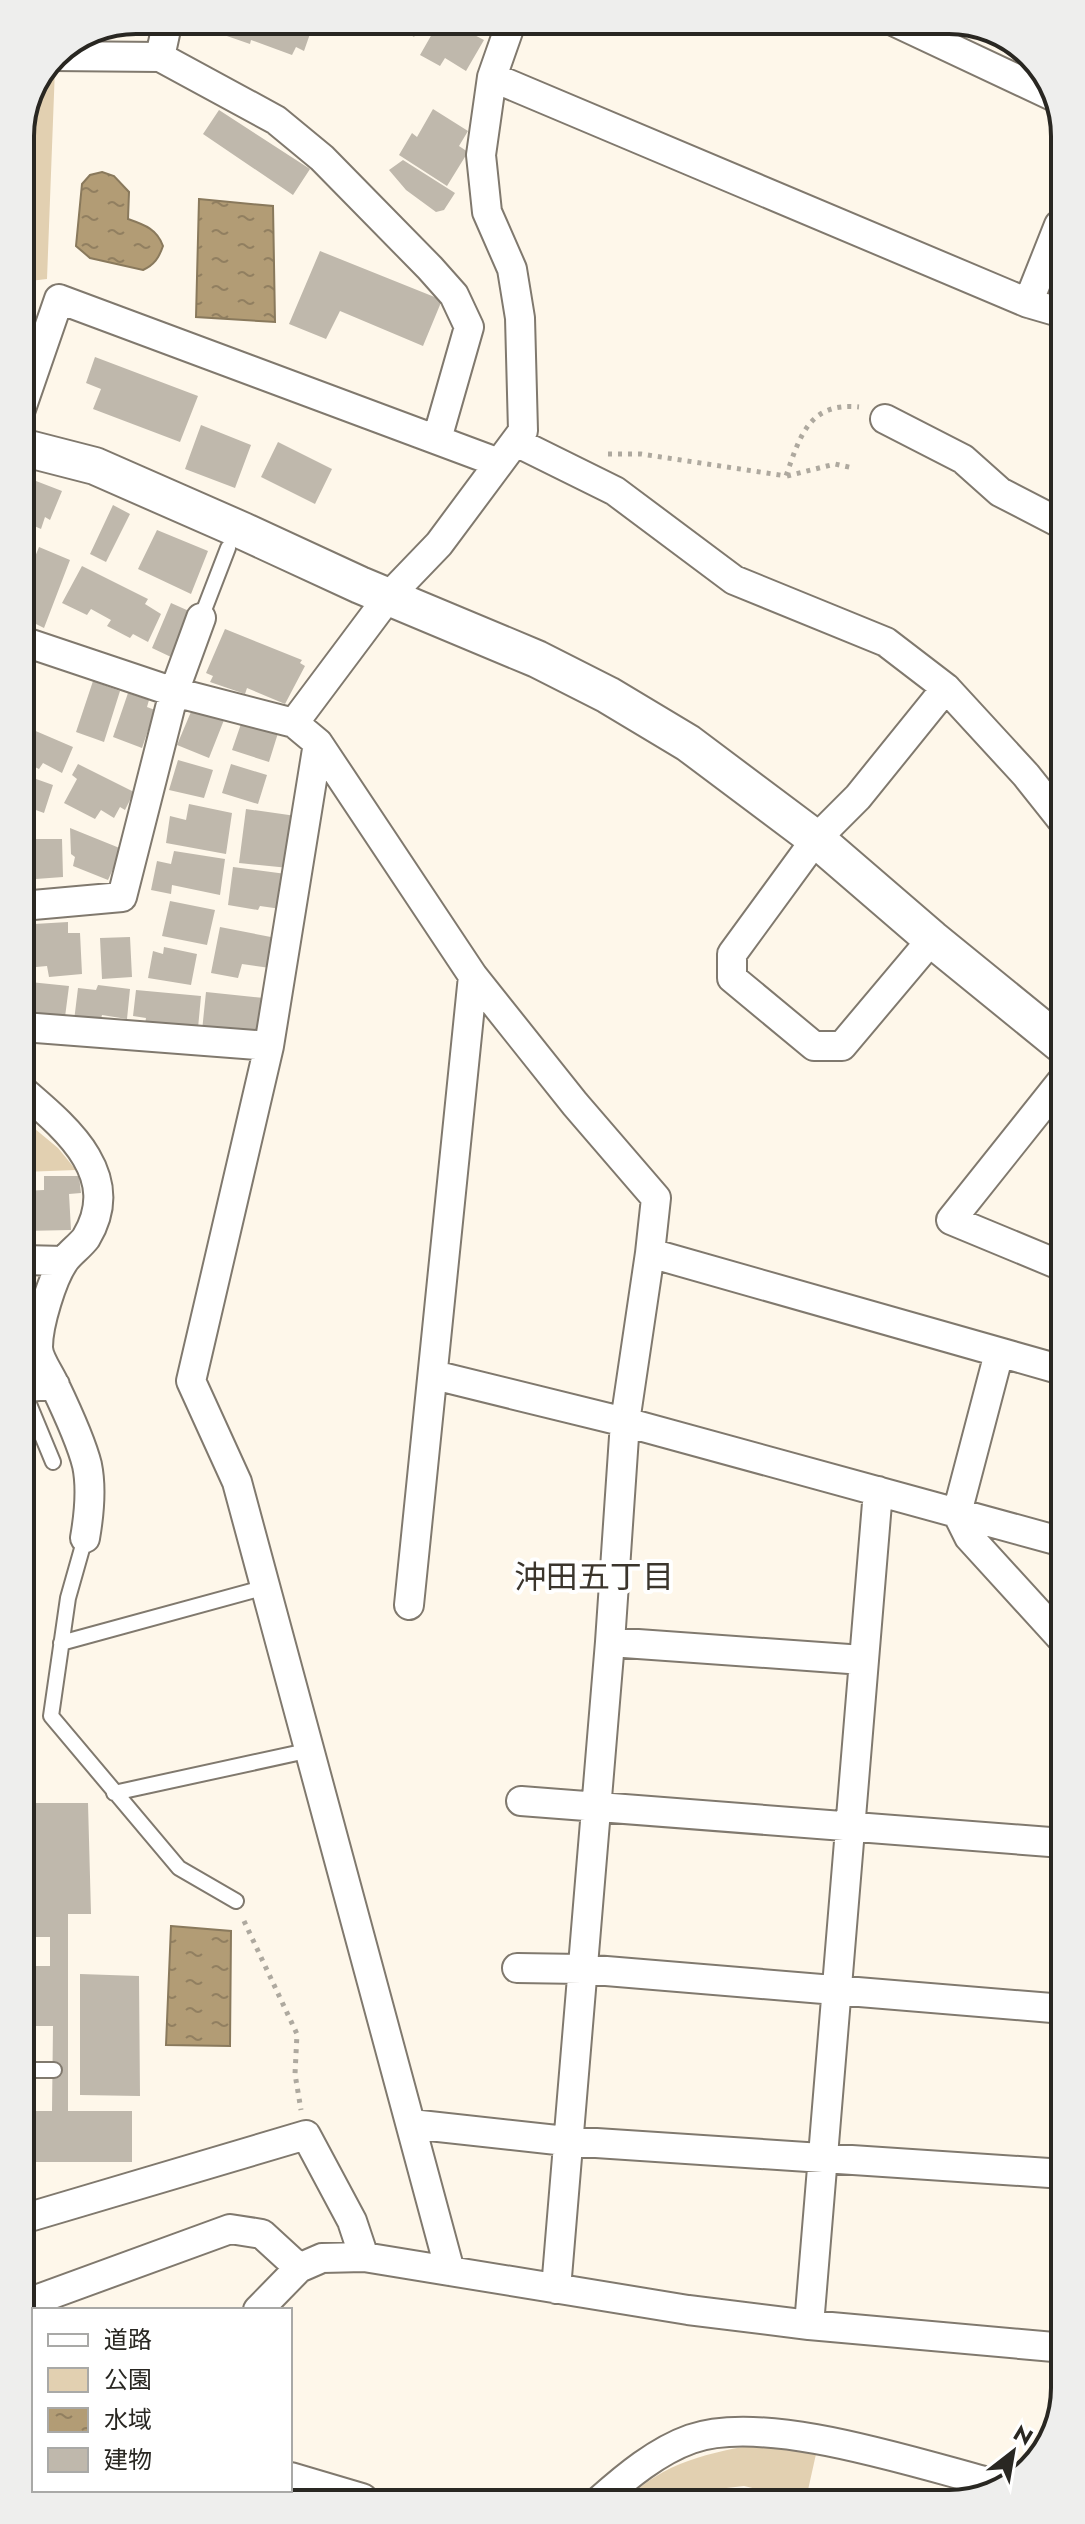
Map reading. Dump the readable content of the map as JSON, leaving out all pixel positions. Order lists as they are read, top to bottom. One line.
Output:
{"districts":["沖田五丁目"],"legend":["道路","公園","水域","建物"],"north":"top right"}
